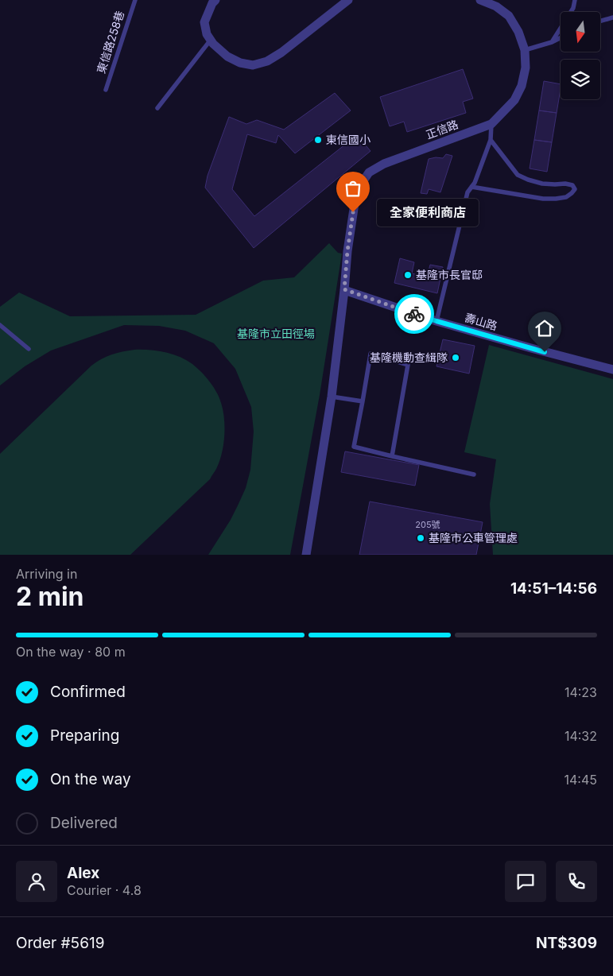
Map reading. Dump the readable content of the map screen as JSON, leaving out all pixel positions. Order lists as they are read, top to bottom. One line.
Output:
{"streets":{"street":["正信路","壽山路"],"lane":["東信路258巷"]},"crossings":[["正信路","壽山路"]],"parks":["基隆市立田徑場"],"places":["東信國小","全家便利商店","基隆市長官邸","基隆機動查緝隊","基隆市公車管理處"],"house_numbers":["205號"],"north":"bottom","page":{"bubble":"全家便利商店","heading":["2 min","Arriving in","14:51–14:56"],"panel":["Alex","Courier · 4.8","Order #5619","NT$309"],"bar":"On the way · 80 m","list":[["Confirmed","14:23"],["Preparing","14:32"],["On the way","14:45"],"Delivered"]}}
